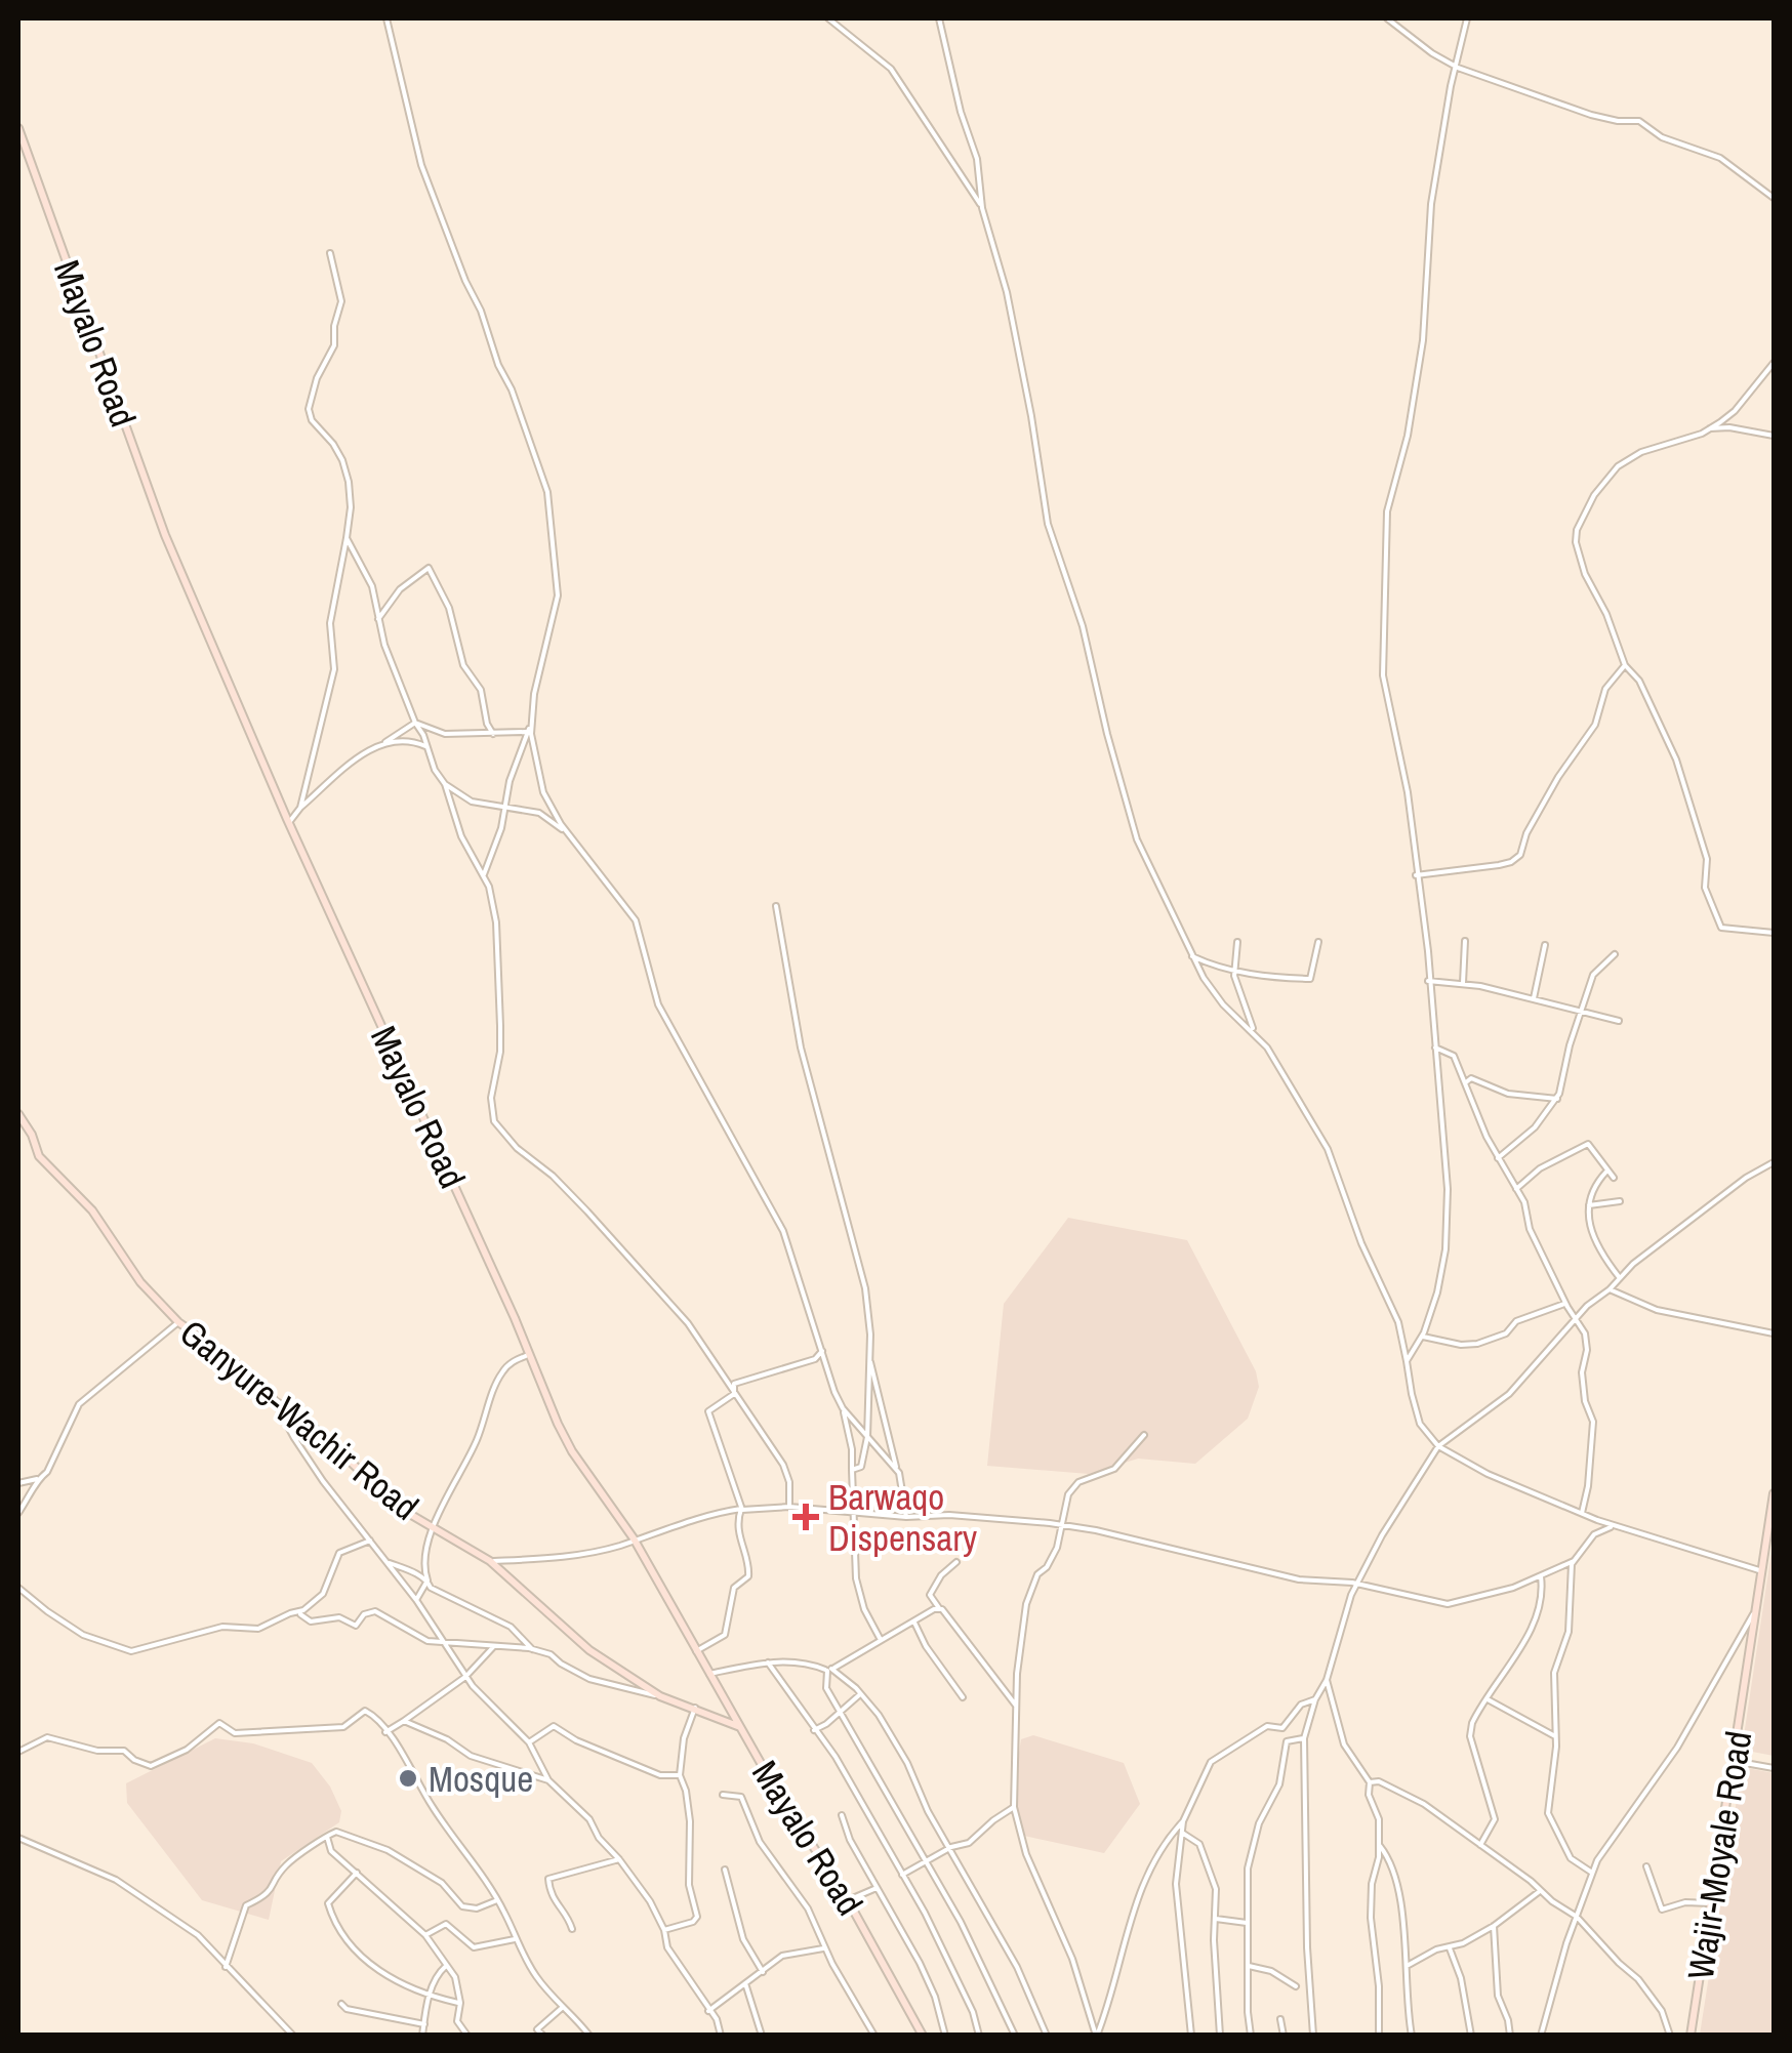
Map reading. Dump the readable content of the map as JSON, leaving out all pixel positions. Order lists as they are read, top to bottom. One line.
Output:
{"streets":{"street":["Mayalo Road","Ganyure-Wachir Road","Wajir-Moyale Road"]},"crossings":[["Mayalo Road","Ganyure-Wachir Road"]],"places":{"health":["Barwaqo Dispensary"],"other":["Mosque"]}}
